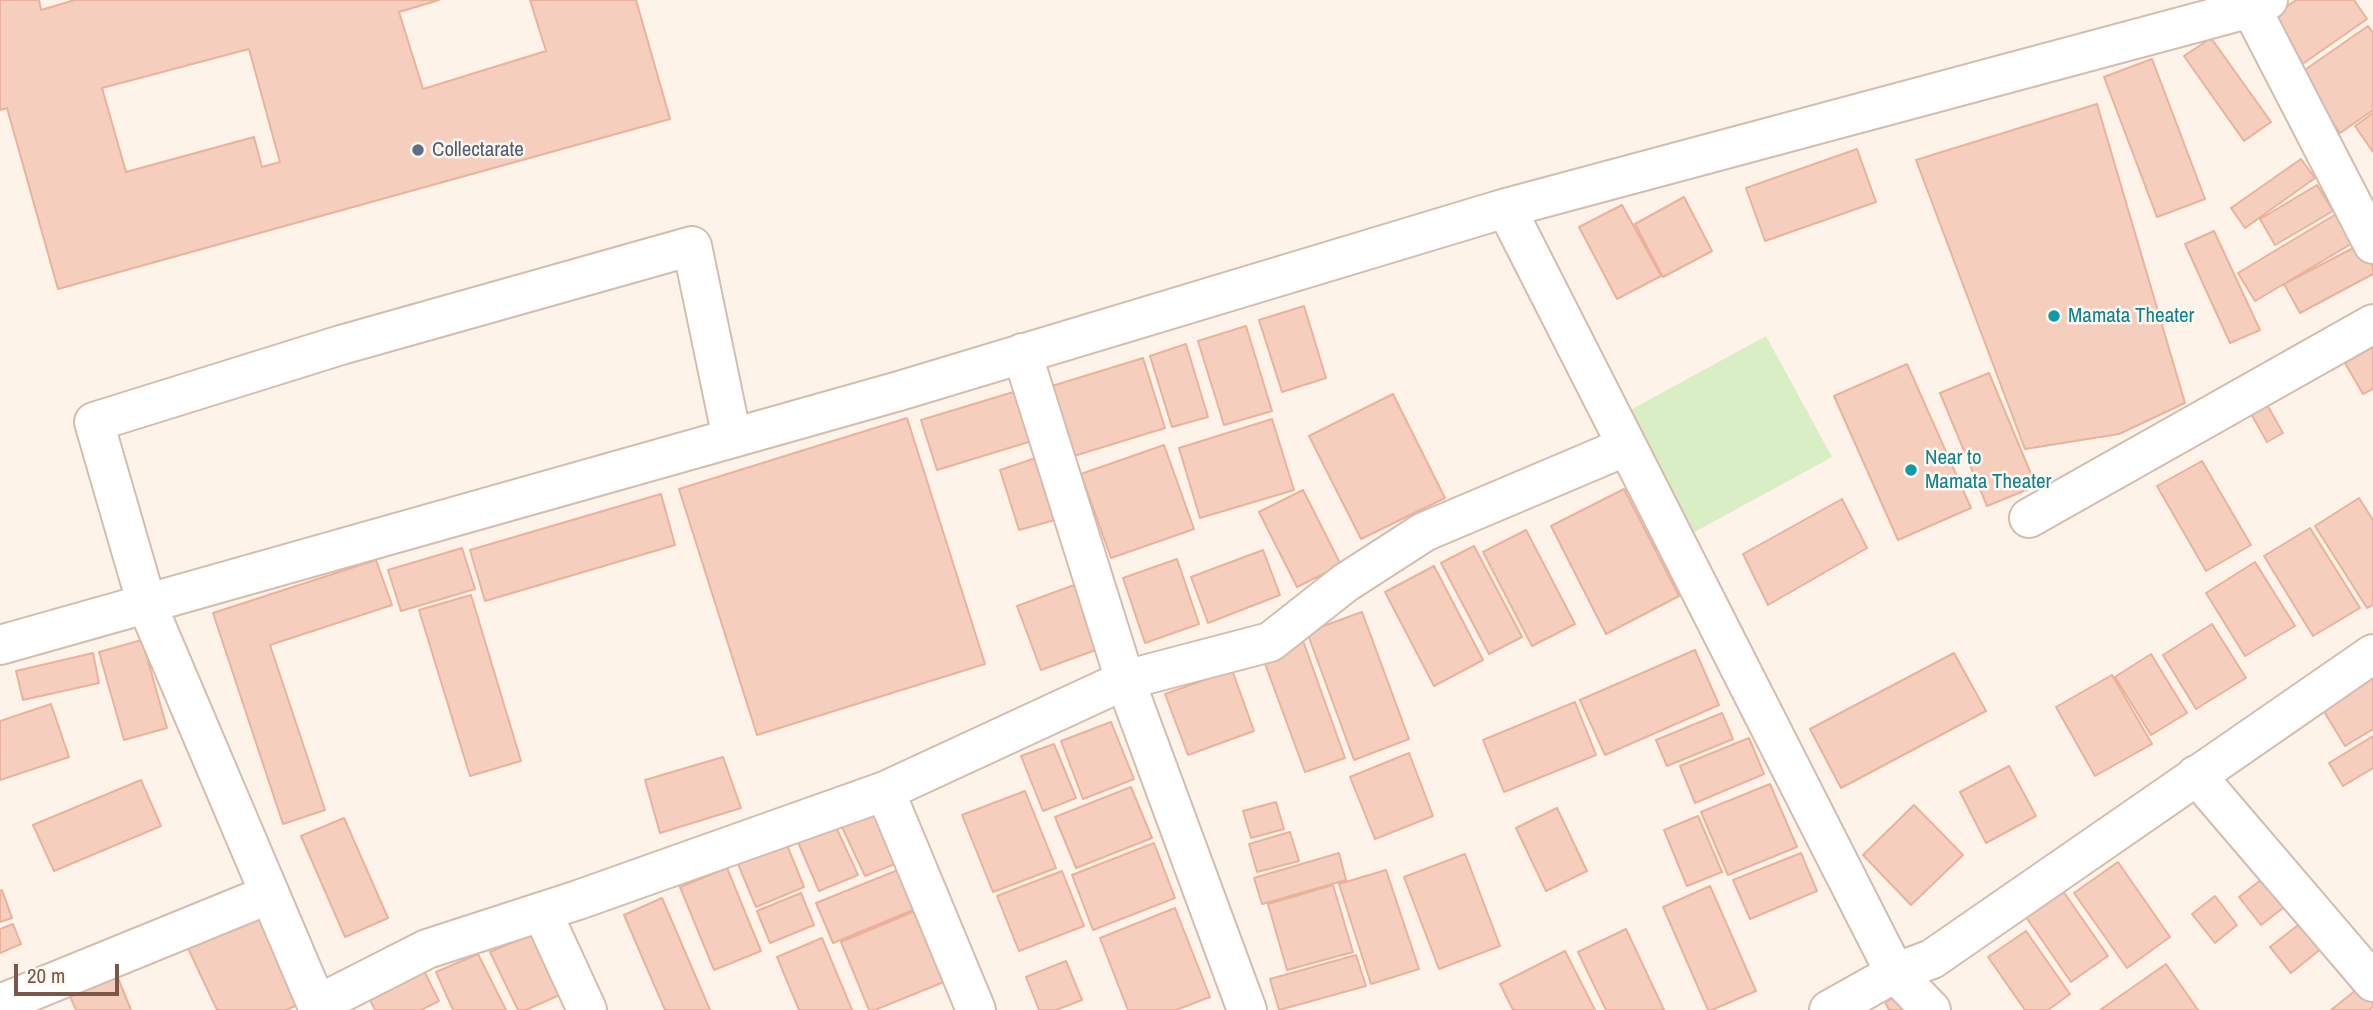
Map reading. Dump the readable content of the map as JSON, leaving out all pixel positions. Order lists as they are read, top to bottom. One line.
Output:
{"places":["Collectarate","Mamata Theater","Near to Mamata Theater"],"scale_bar":"20 m"}
